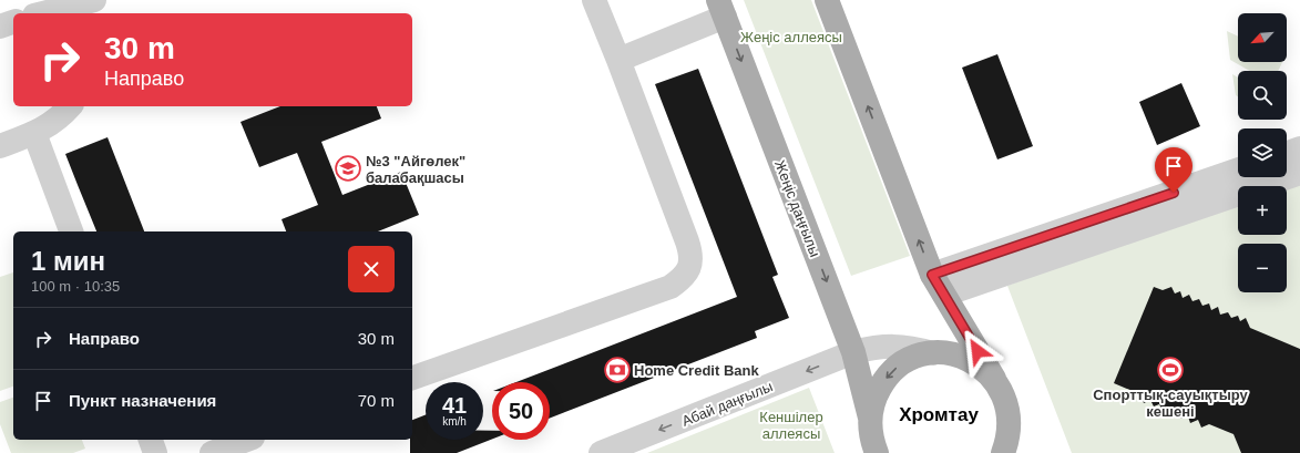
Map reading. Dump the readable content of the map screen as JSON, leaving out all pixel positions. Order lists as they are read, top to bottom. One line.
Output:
{"streets":{"main road":["Жеңіс даңғылы"],"street":["Абай даңғылы"]},"crossings":[["Жеңіс даңғылы","Абай даңғылы"]],"one_way":["Абай даңғылы"],"districts":["Хромтау"],"parks":["Жеңіс аллеясы","Кеншілер аллеясы"],"places":{"school or university":["№3 \"Айгөлек\" балабақшасы"],"bank":["Home Credit Bank"],"sports":["Спорттық-сауықтыру кешені"]},"north":"bottom left","page":{"map_buttons":["+","−"],"turn":["30 m","Направо"],"heading":["1 мин","100 m · 10:35"],"list":[{"name":"Направо","value":"30 m"},{"name":"Пункт назначения","value":"70 m"}],"speed":"41 km/h","limit":"50"}}
